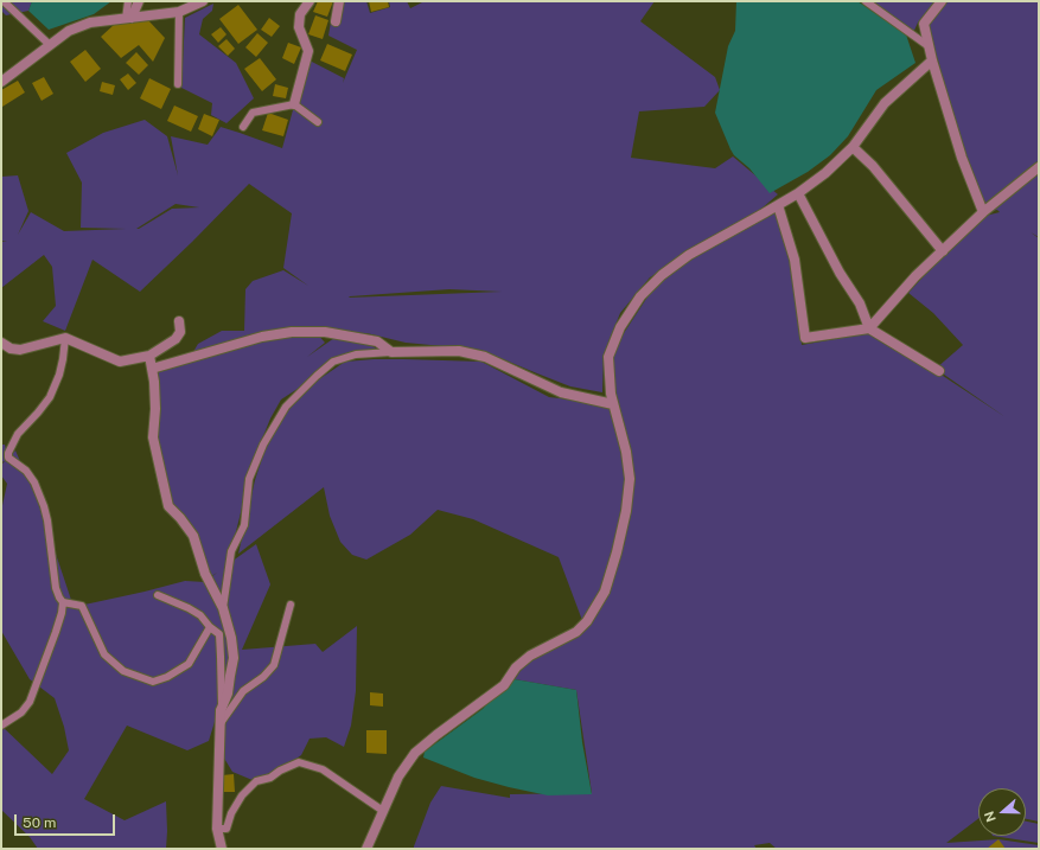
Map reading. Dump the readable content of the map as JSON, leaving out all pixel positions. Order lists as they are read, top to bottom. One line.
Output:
{"scale_bar":"50 m","north":"left"}
